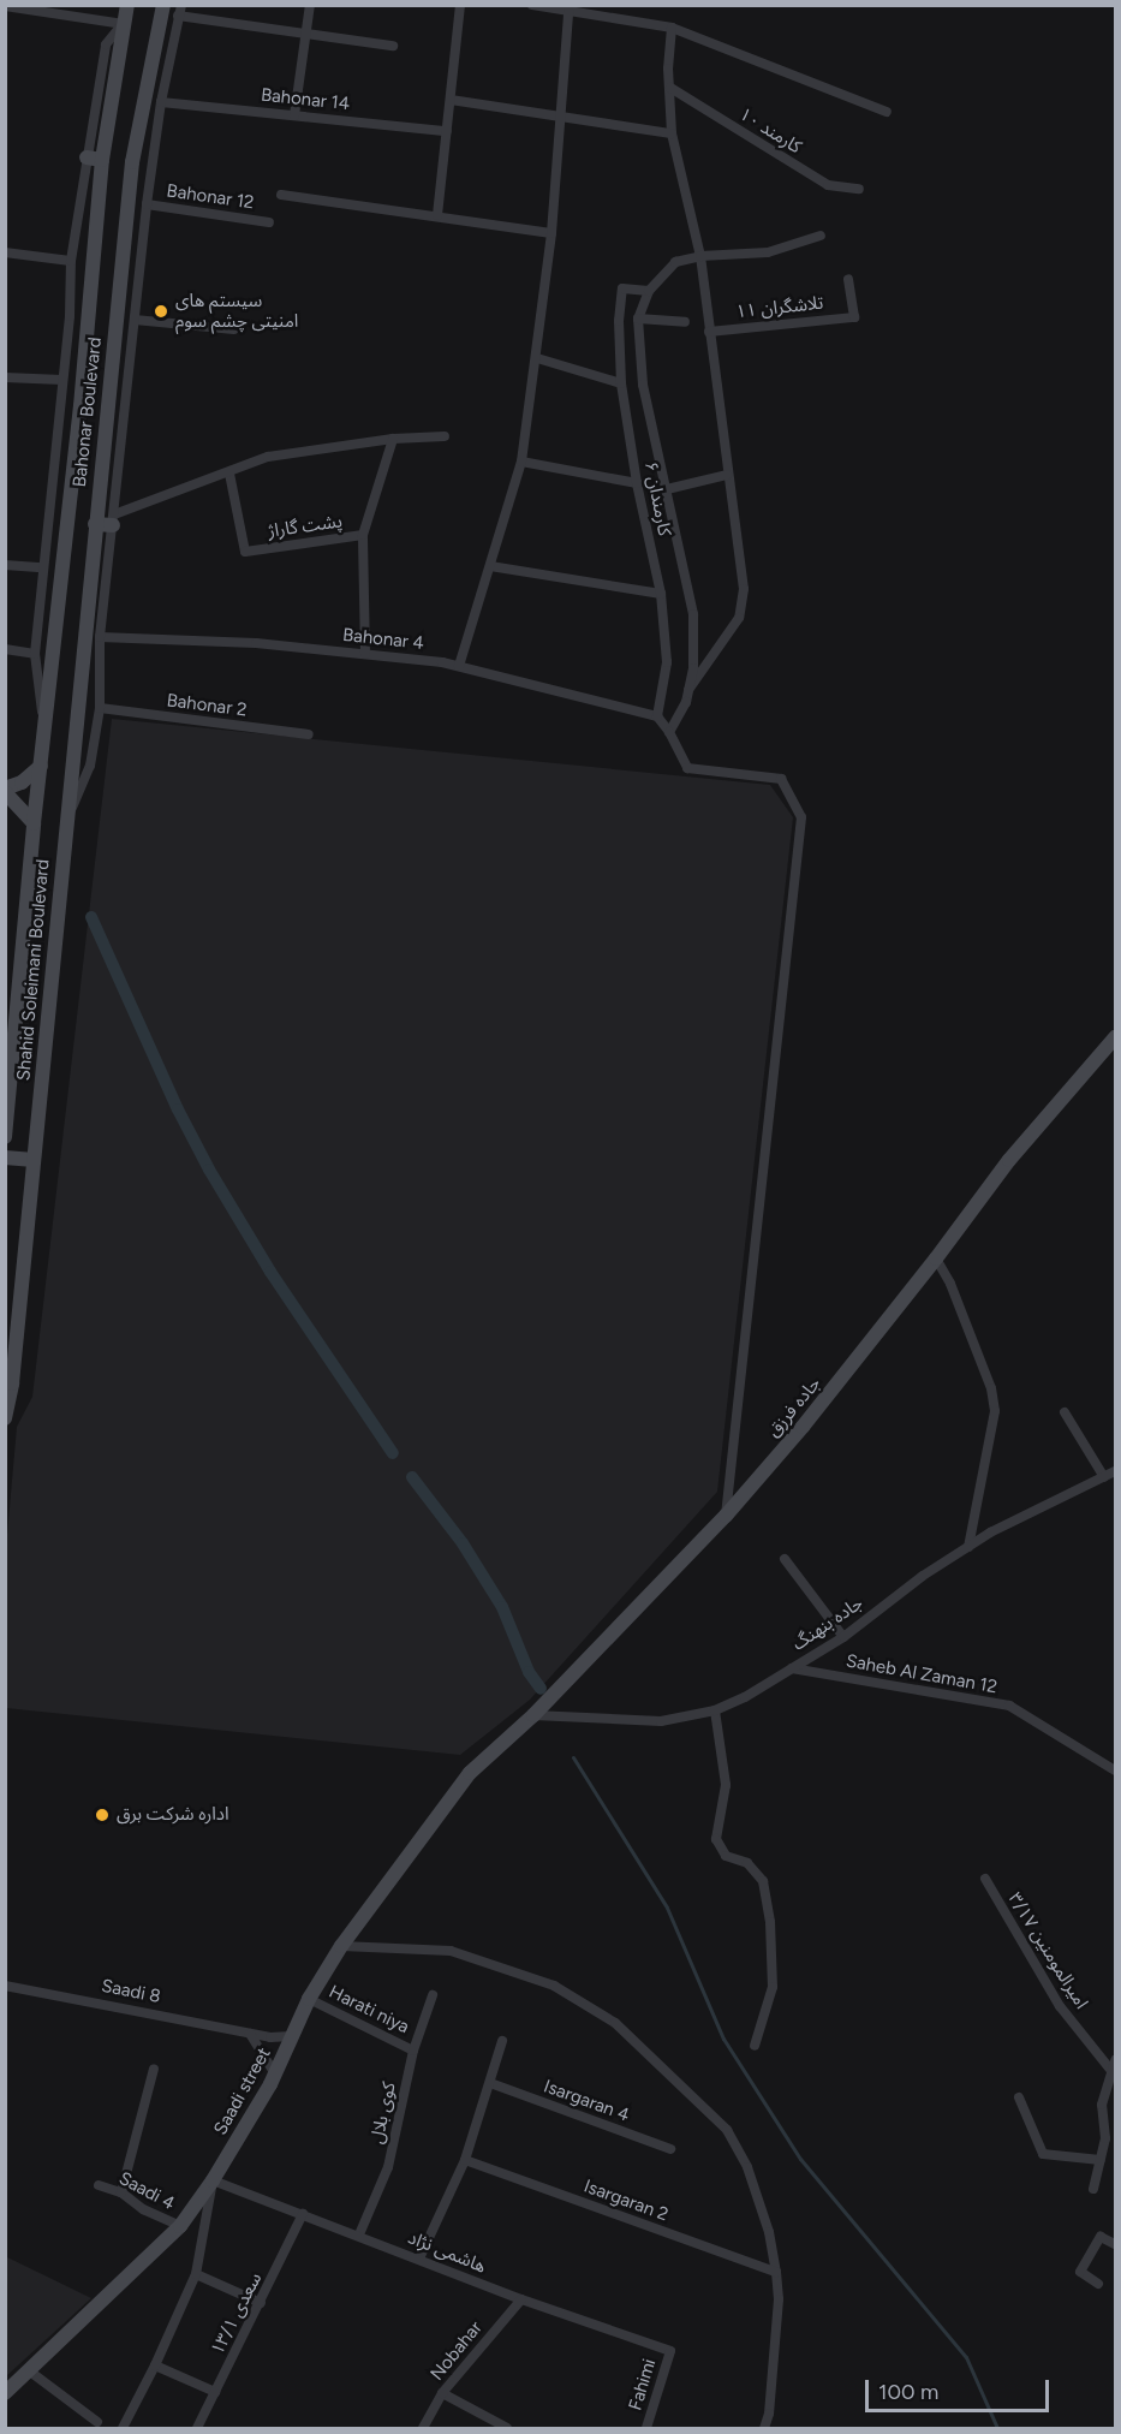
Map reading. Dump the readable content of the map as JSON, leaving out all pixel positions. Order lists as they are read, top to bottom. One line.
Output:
{"streets":{"main road":["Bahonar Boulevard","Shahid Soleimani Boulevard","جاده فرزق","Saadi street"],"street":["Bahonar 14","کارمند ۱۰","Bahonar 12","تلاشگران ۱۱","کارمندان ۶","پشت گاراژ","Bahonar 4","Bahonar 2","جاده بنهنگ","Saheb Al Zaman 12","امیرالمومنین ۳/۱۷","Saadi 8","Harati niya","Isargaran 4","کوی بلال","Saadi 4","Isargaran 2","هاشمی نژاد","سعدی ۱۳/۱","Nobahar","Fahimi"]},"crossings":[["Bahonar Boulevard","Shahid Soleimani Boulevard"],["کارمندان ۶","Bahonar 4"],["جاده فرزق","جاده بنهنگ"],["جاده فرزق","Saadi street"],["جاده بنهنگ","Saheb Al Zaman 12"],["Saadi 8","Saadi street"],["Harati niya","Saadi street"],["Harati niya","کوی بلال"],["Saadi street","Saadi 4"],["Saadi street","هاشمی نژاد"],["کوی بلال","هاشمی نژاد"],["هاشمی نژاد","سعدی ۱۳/۱"],["هاشمی نژاد","Nobahar"],["هاشمی نژاد","Fahimi"]],"places":["سیستم های امنیتی چشم سوم","اداره شرکت برق"],"scale_bar":"100 m"}
